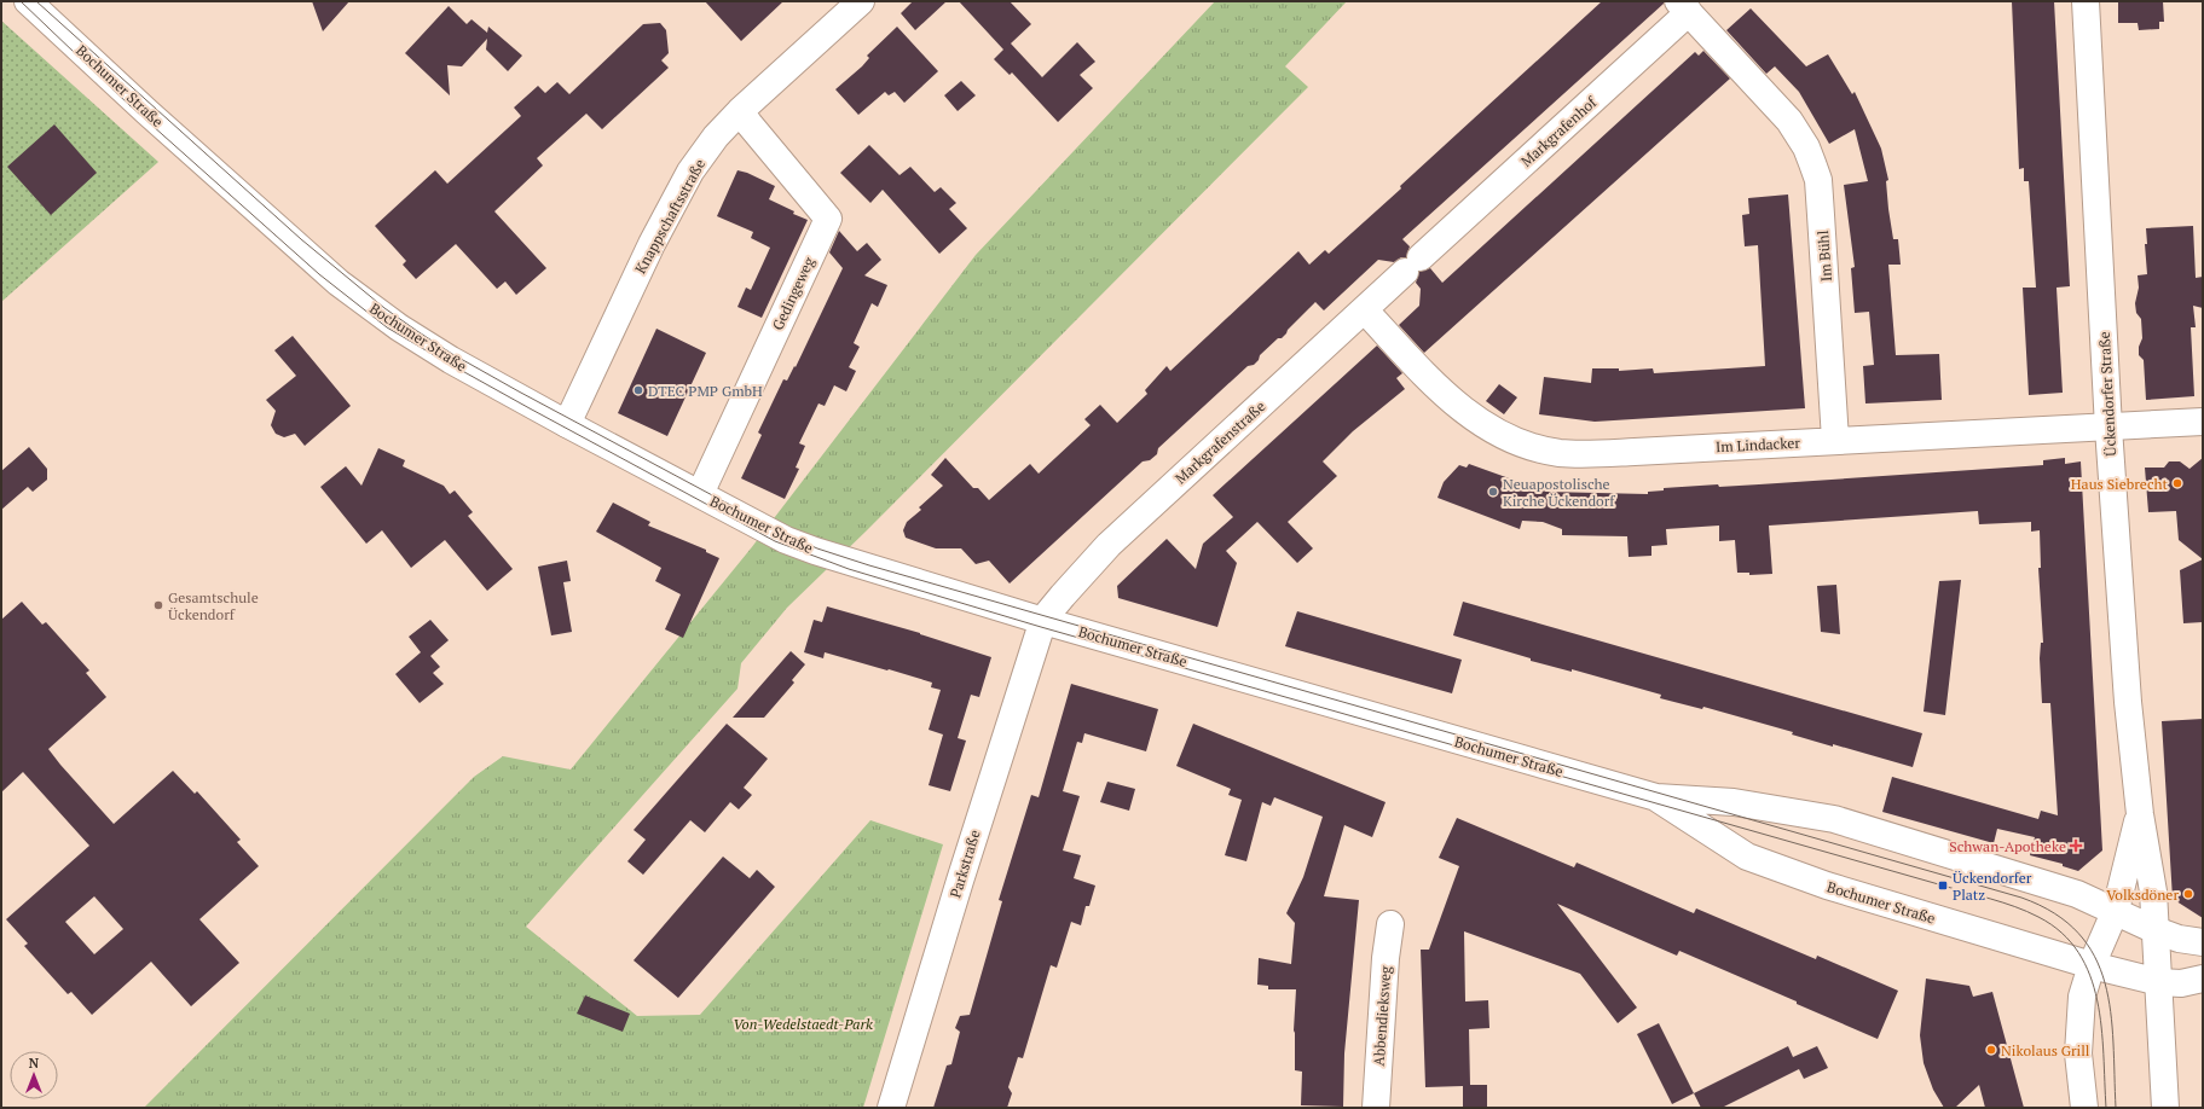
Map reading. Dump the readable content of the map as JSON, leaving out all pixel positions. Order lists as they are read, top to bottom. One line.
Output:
{"streets":{"main road":["Bochumer Straße","Markgrafenhof","Knappschaftsstraße","Im Bühl","Gedingeweg","Ückendorfer Straße","Markgrafenstraße","Im Lindacker","Parkstraße","Abbendieksweg"]},"crossings":[["Bochumer Straße","Knappschaftsstraße"],["Bochumer Straße","Gedingeweg"],["Bochumer Straße","Ückendorfer Straße"],["Bochumer Straße","Markgrafenstraße"],["Bochumer Straße","Parkstraße"],["Markgrafenhof","Im Bühl"],["Markgrafenhof","Markgrafenstraße"],["Knappschaftsstraße","Gedingeweg"],["Im Bühl","Im Lindacker"],["Ückendorfer Straße","Im Lindacker"],["Markgrafenstraße","Im Lindacker"],["Markgrafenstraße","Parkstraße"]],"parks":["Von-Wedelstaedt-Park"],"places":{"other":["DTEC PMP GmbH","Haus Siebrecht","Neuapostolische Kirche Ückendorf","Gesamtschule Ückendorf","Volksdöner","Nikolaus Grill"],"health":["Schwan-Apotheke"],"transit":["Ückendorfer Platz"]},"north":"top"}
